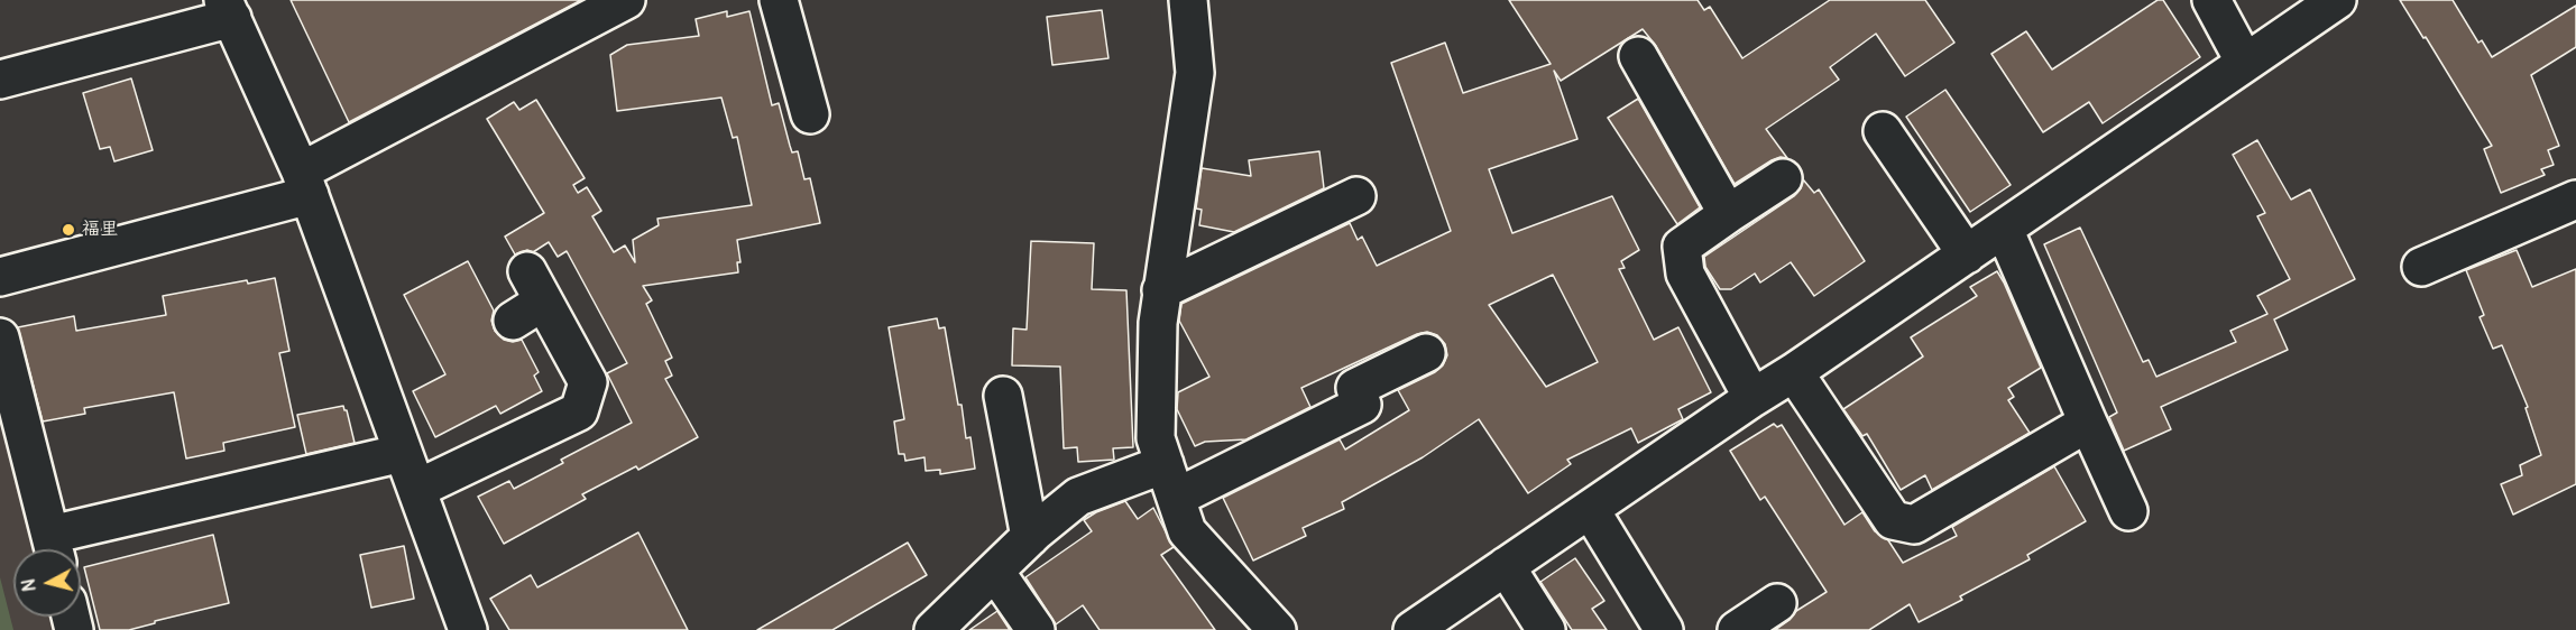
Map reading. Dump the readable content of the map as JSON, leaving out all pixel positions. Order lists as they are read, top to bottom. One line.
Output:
{"places":["福里"],"north":"left"}
